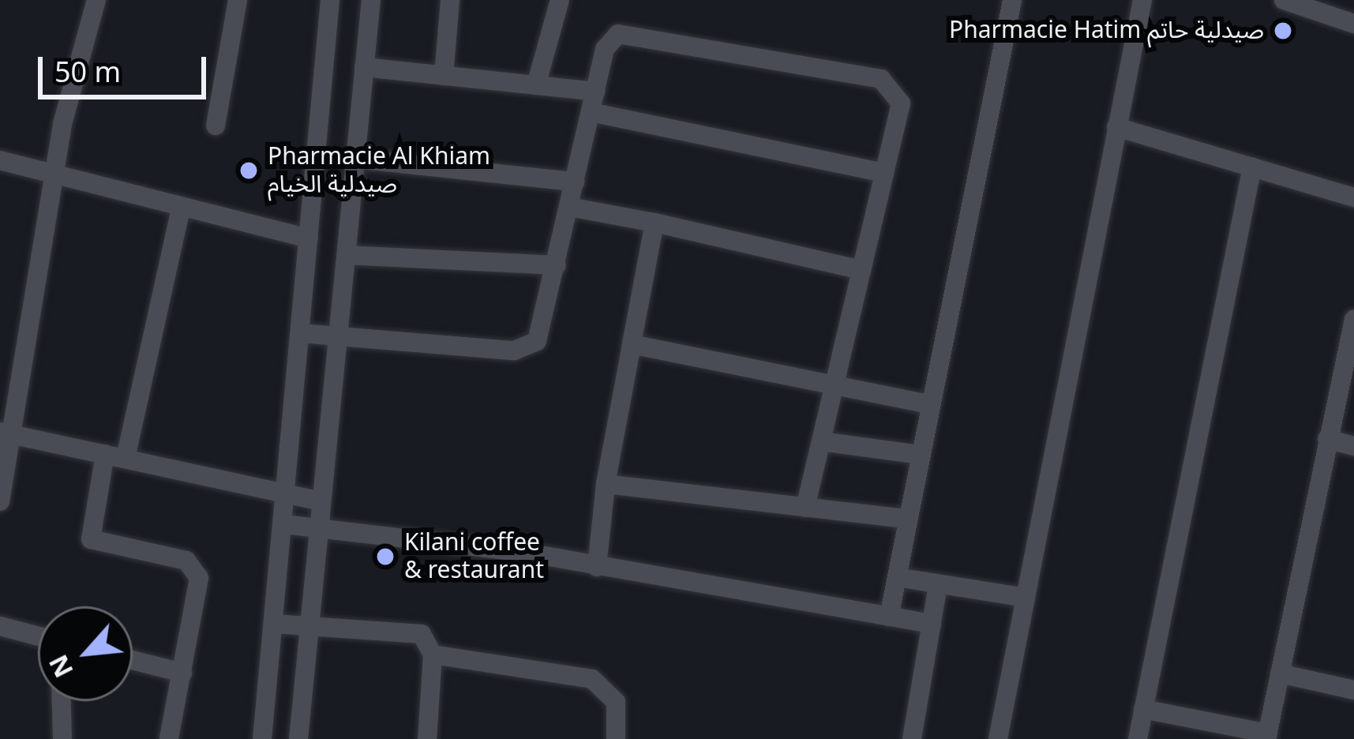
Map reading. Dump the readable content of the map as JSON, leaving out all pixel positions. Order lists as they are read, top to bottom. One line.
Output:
{"places":["Pharmacie Hatim صيدلية حاتم","Pharmacie Al Khiam صيدلية الخيام","Kilani coffee & restaurant"],"scale_bar":"50 m","north":"bottom left"}
